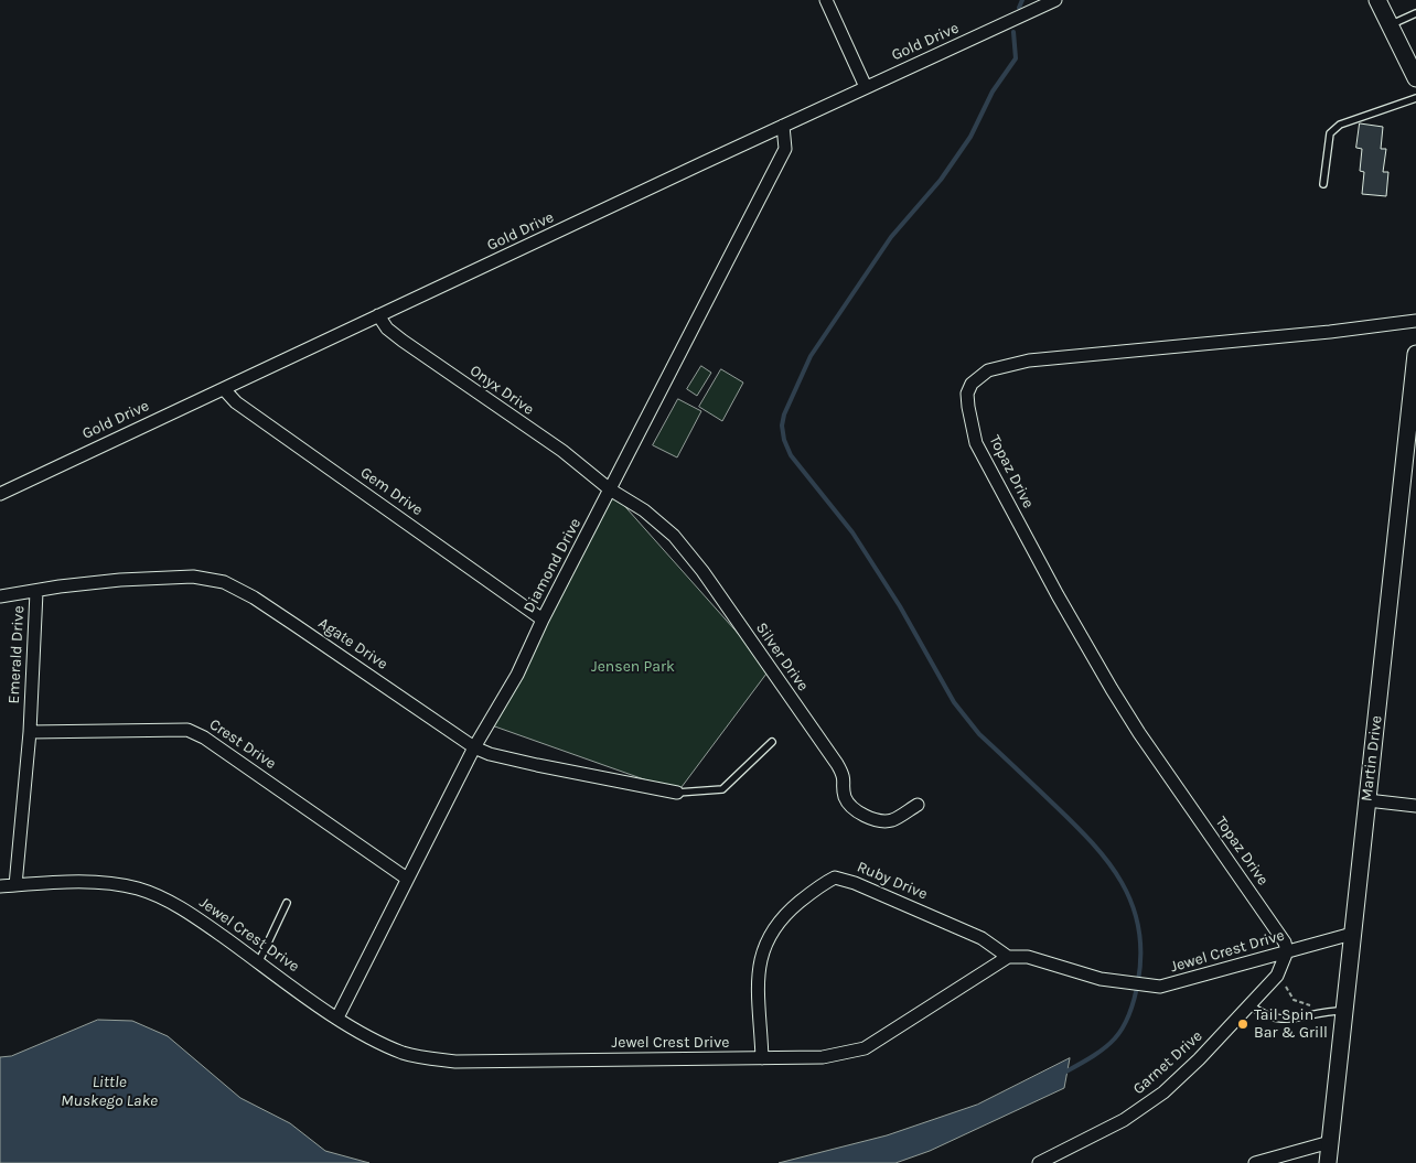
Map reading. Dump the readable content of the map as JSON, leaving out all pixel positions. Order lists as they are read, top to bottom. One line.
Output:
{"streets":{"street":["Gold Drive","Onyx Drive","Topaz Drive","Gem Drive","Diamond Drive","Agate Drive","Emerald Drive","Silver Drive","Crest Drive","Martin Drive","Ruby Drive","Jewel Crest Drive","Garnet Drive"]},"crossings":[["Gold Drive","Onyx Drive"],["Gold Drive","Gem Drive"],["Gold Drive","Diamond Drive"],["Onyx Drive","Diamond Drive"],["Onyx Drive","Silver Drive"],["Topaz Drive","Jewel Crest Drive"],["Topaz Drive","Garnet Drive"],["Gem Drive","Diamond Drive"],["Diamond Drive","Agate Drive"],["Diamond Drive","Silver Drive"],["Diamond Drive","Crest Drive"],["Diamond Drive","Jewel Crest Drive"],["Agate Drive","Emerald Drive"],["Emerald Drive","Crest Drive"],["Emerald Drive","Jewel Crest Drive"],["Martin Drive","Jewel Crest Drive"],["Ruby Drive","Jewel Crest Drive"],["Jewel Crest Drive","Garnet Drive"]],"water":["Little Muskego Lake"],"parks":["Jensen Park"],"places":["Tail Spin Bar & Grill"]}
